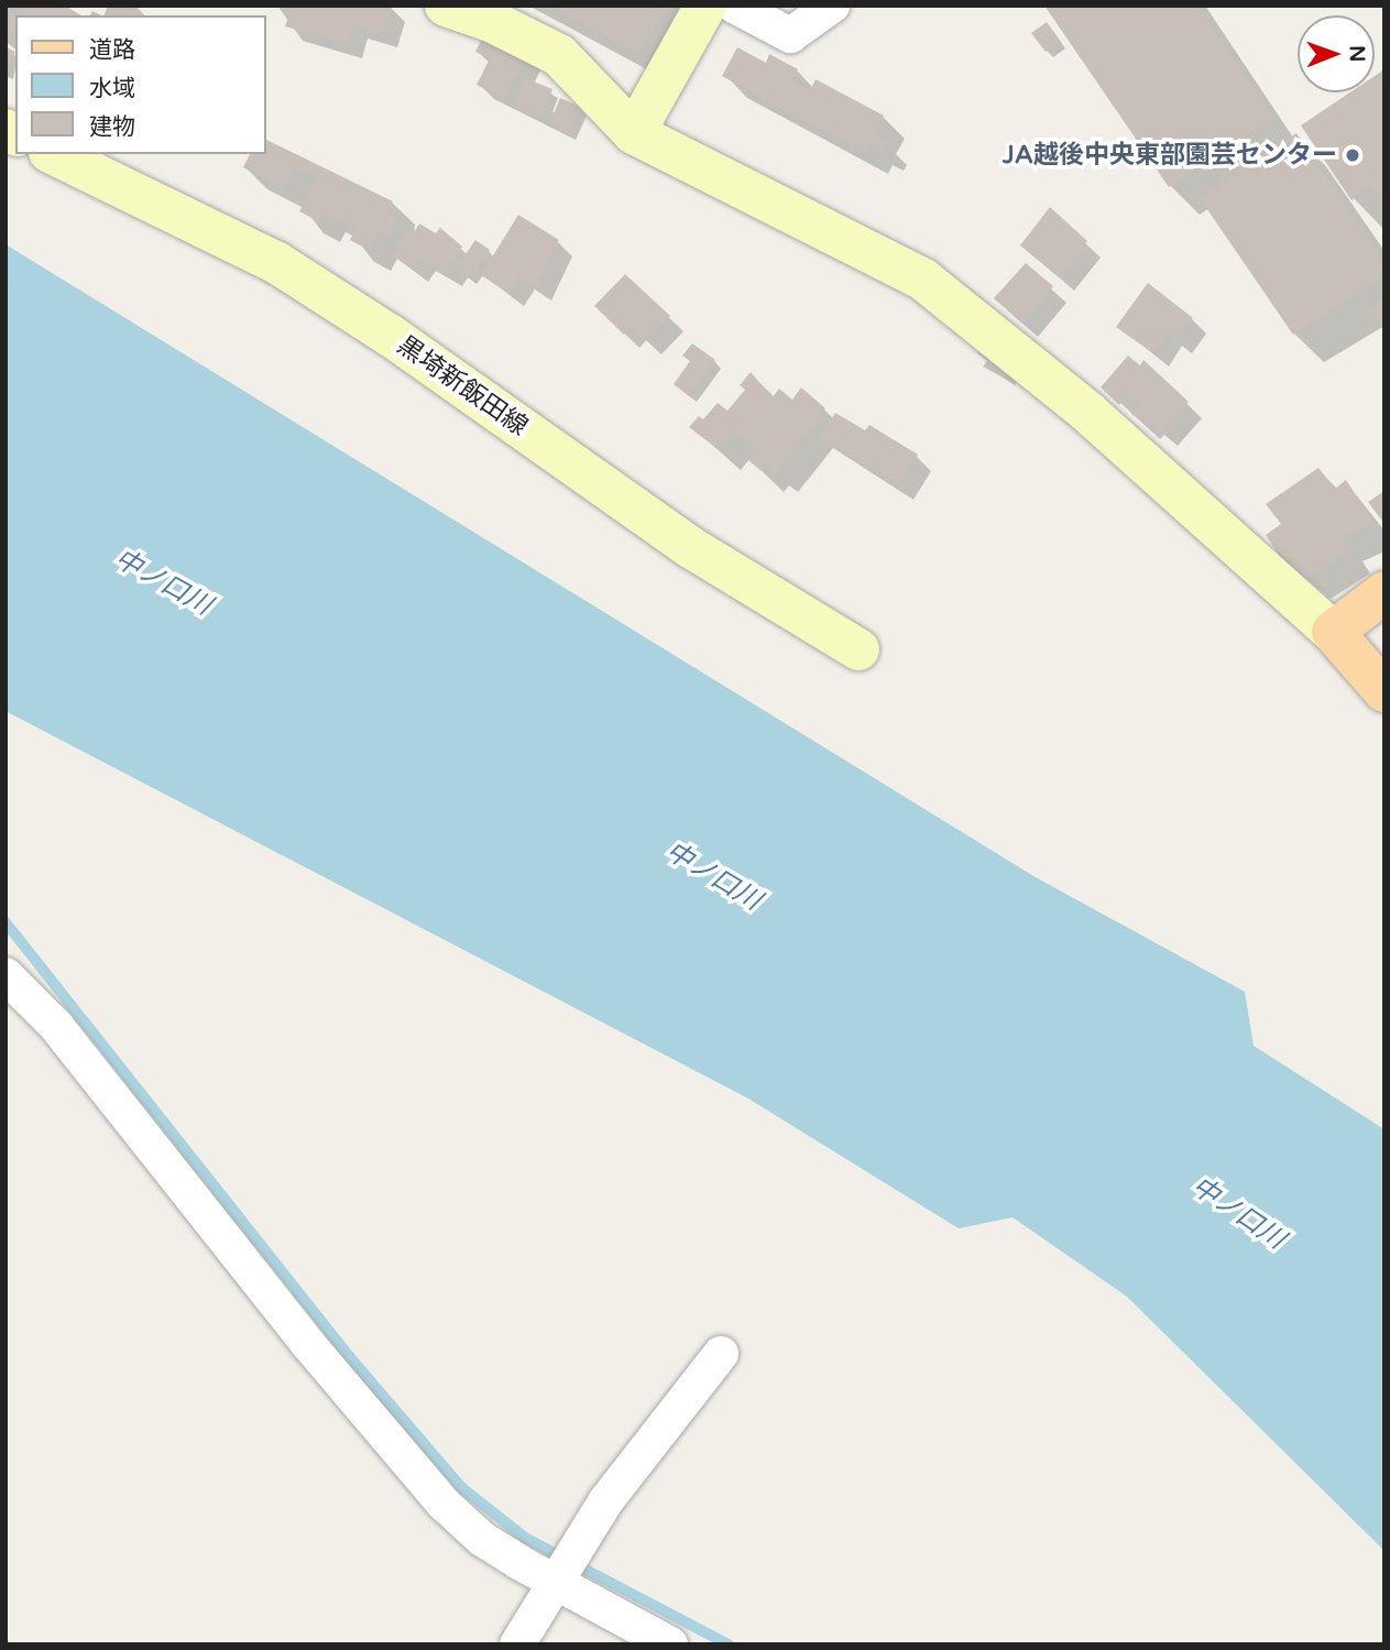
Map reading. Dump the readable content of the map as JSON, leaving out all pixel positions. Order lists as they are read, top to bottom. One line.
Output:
{"streets":{"street":["黒埼新飯田線"]},"water":["中ノ口川"],"places":["JA越後中央東部園芸センター"],"legend":["道路","水域","建物"],"north":"right"}
